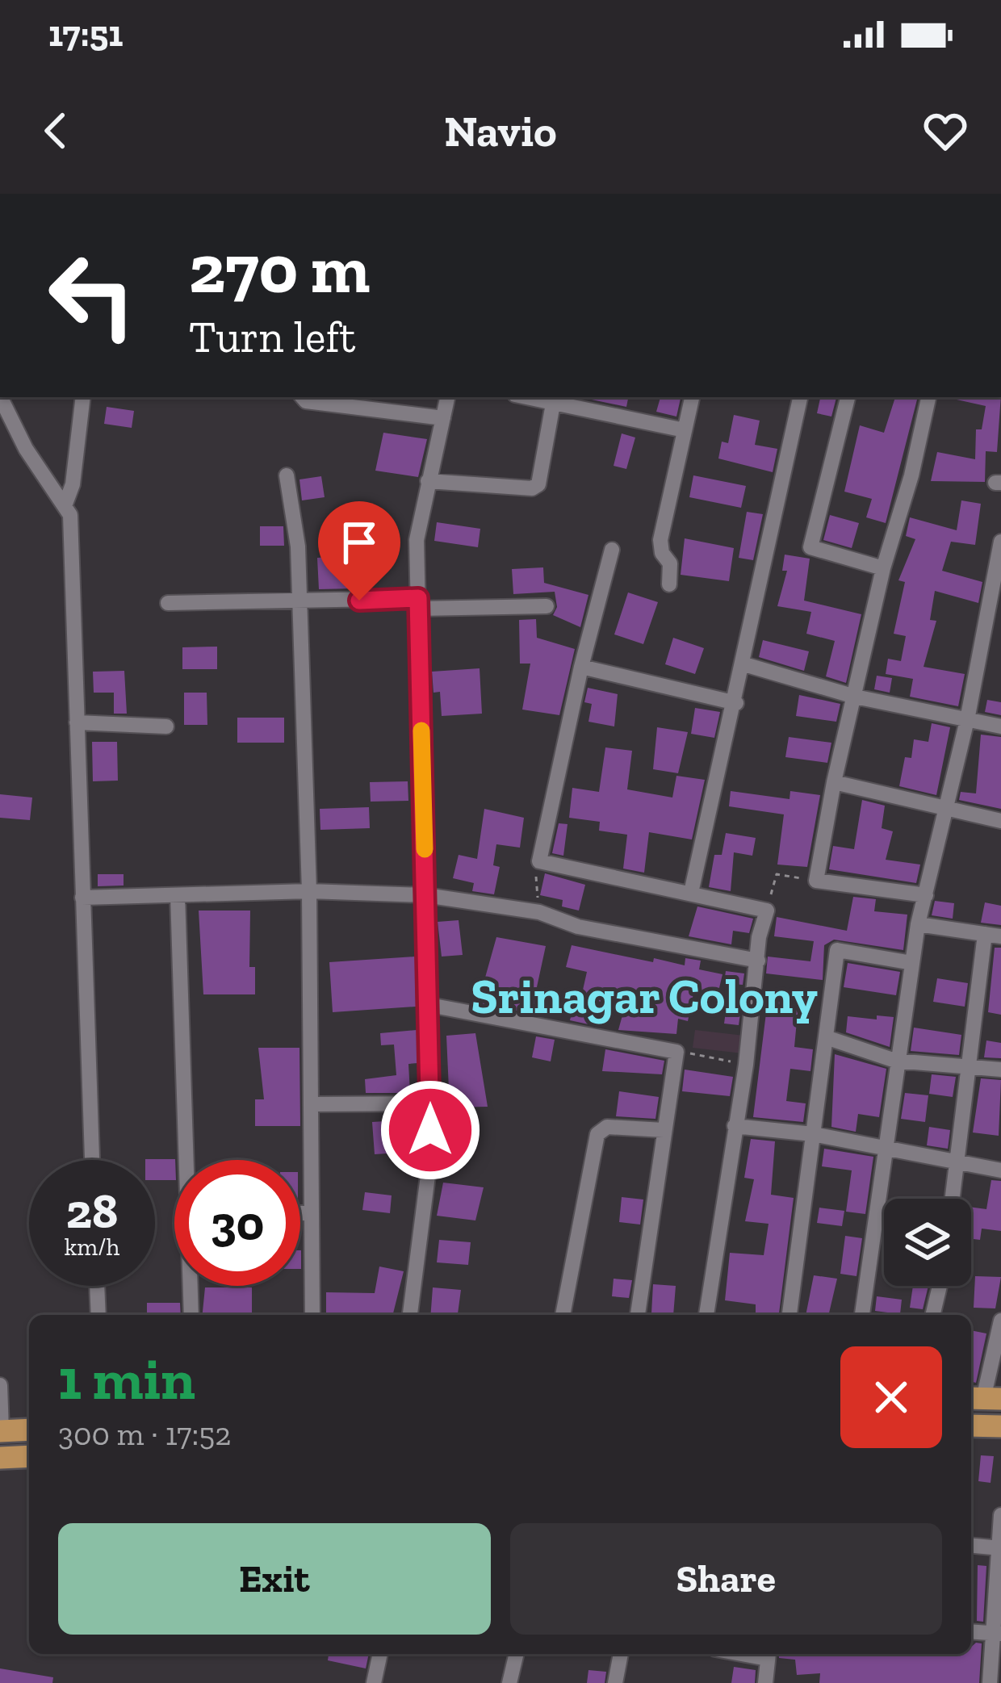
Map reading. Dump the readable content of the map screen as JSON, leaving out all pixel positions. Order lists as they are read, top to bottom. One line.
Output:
{"districts":["Srinagar Colony"],"page":{"status":"17:51","header":"Navio","turn":["270 m","Turn left"],"speed":"28 km/h","limit":"30","heading":["1 min","300 m · 17:52"],"buttons":["Exit","Share"]}}
